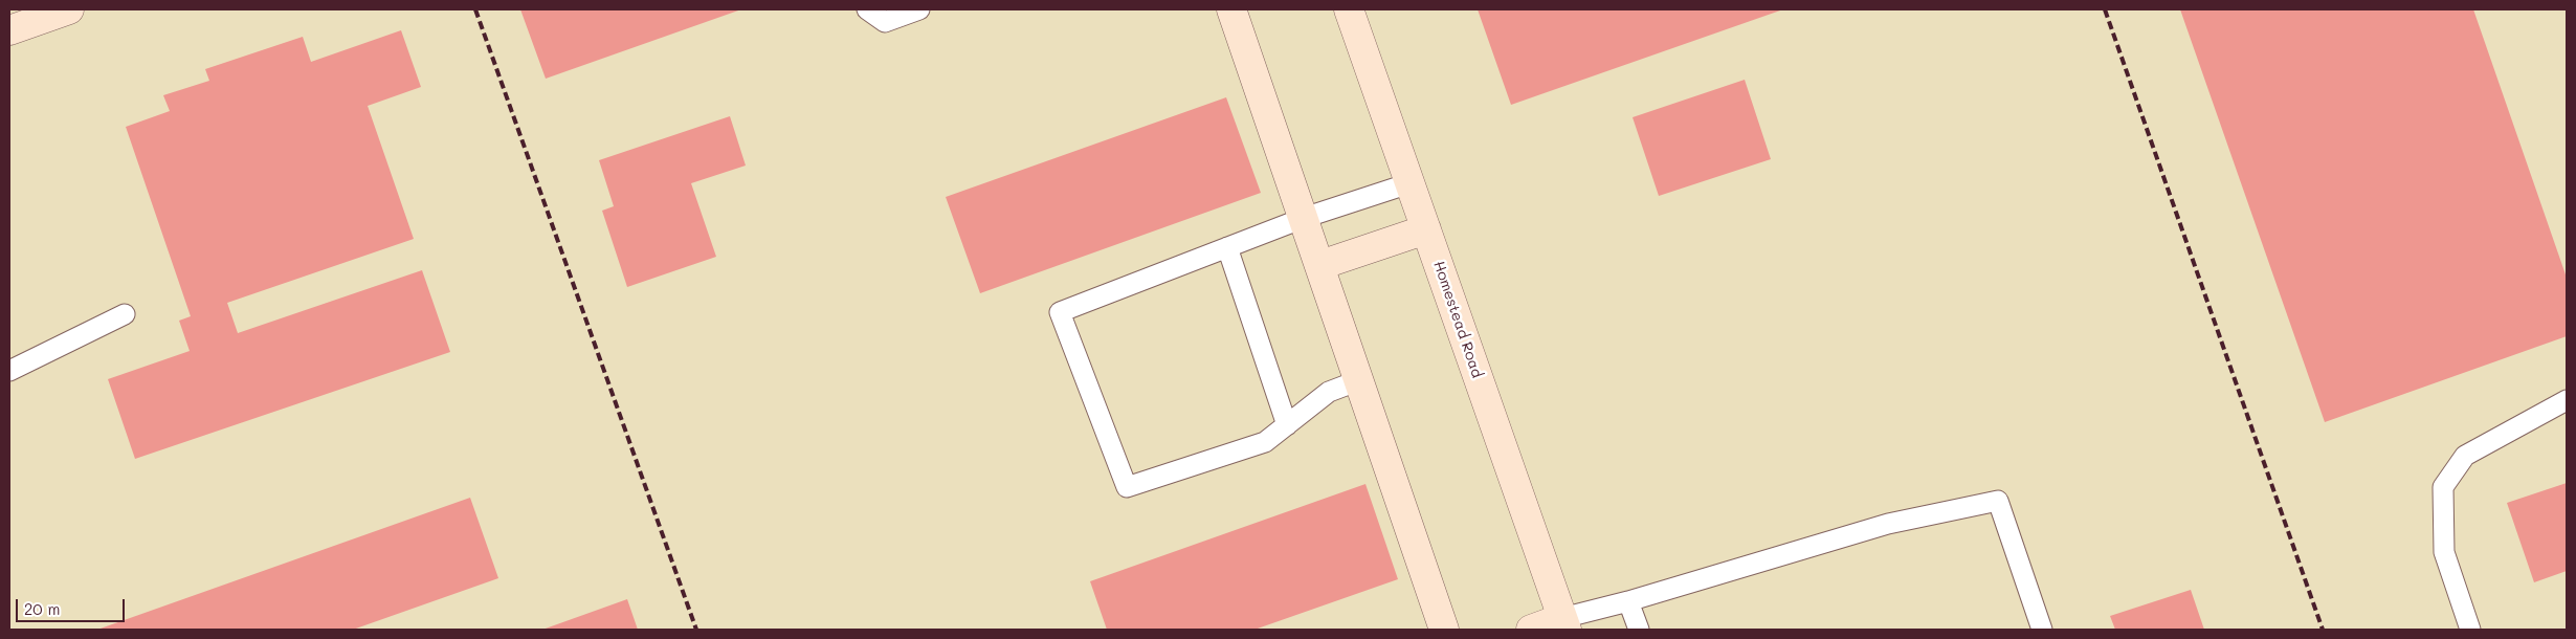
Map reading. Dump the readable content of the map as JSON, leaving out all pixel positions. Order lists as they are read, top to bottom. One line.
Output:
{"streets":{"main road":["Homestead Road"]},"scale_bar":"20 m"}
